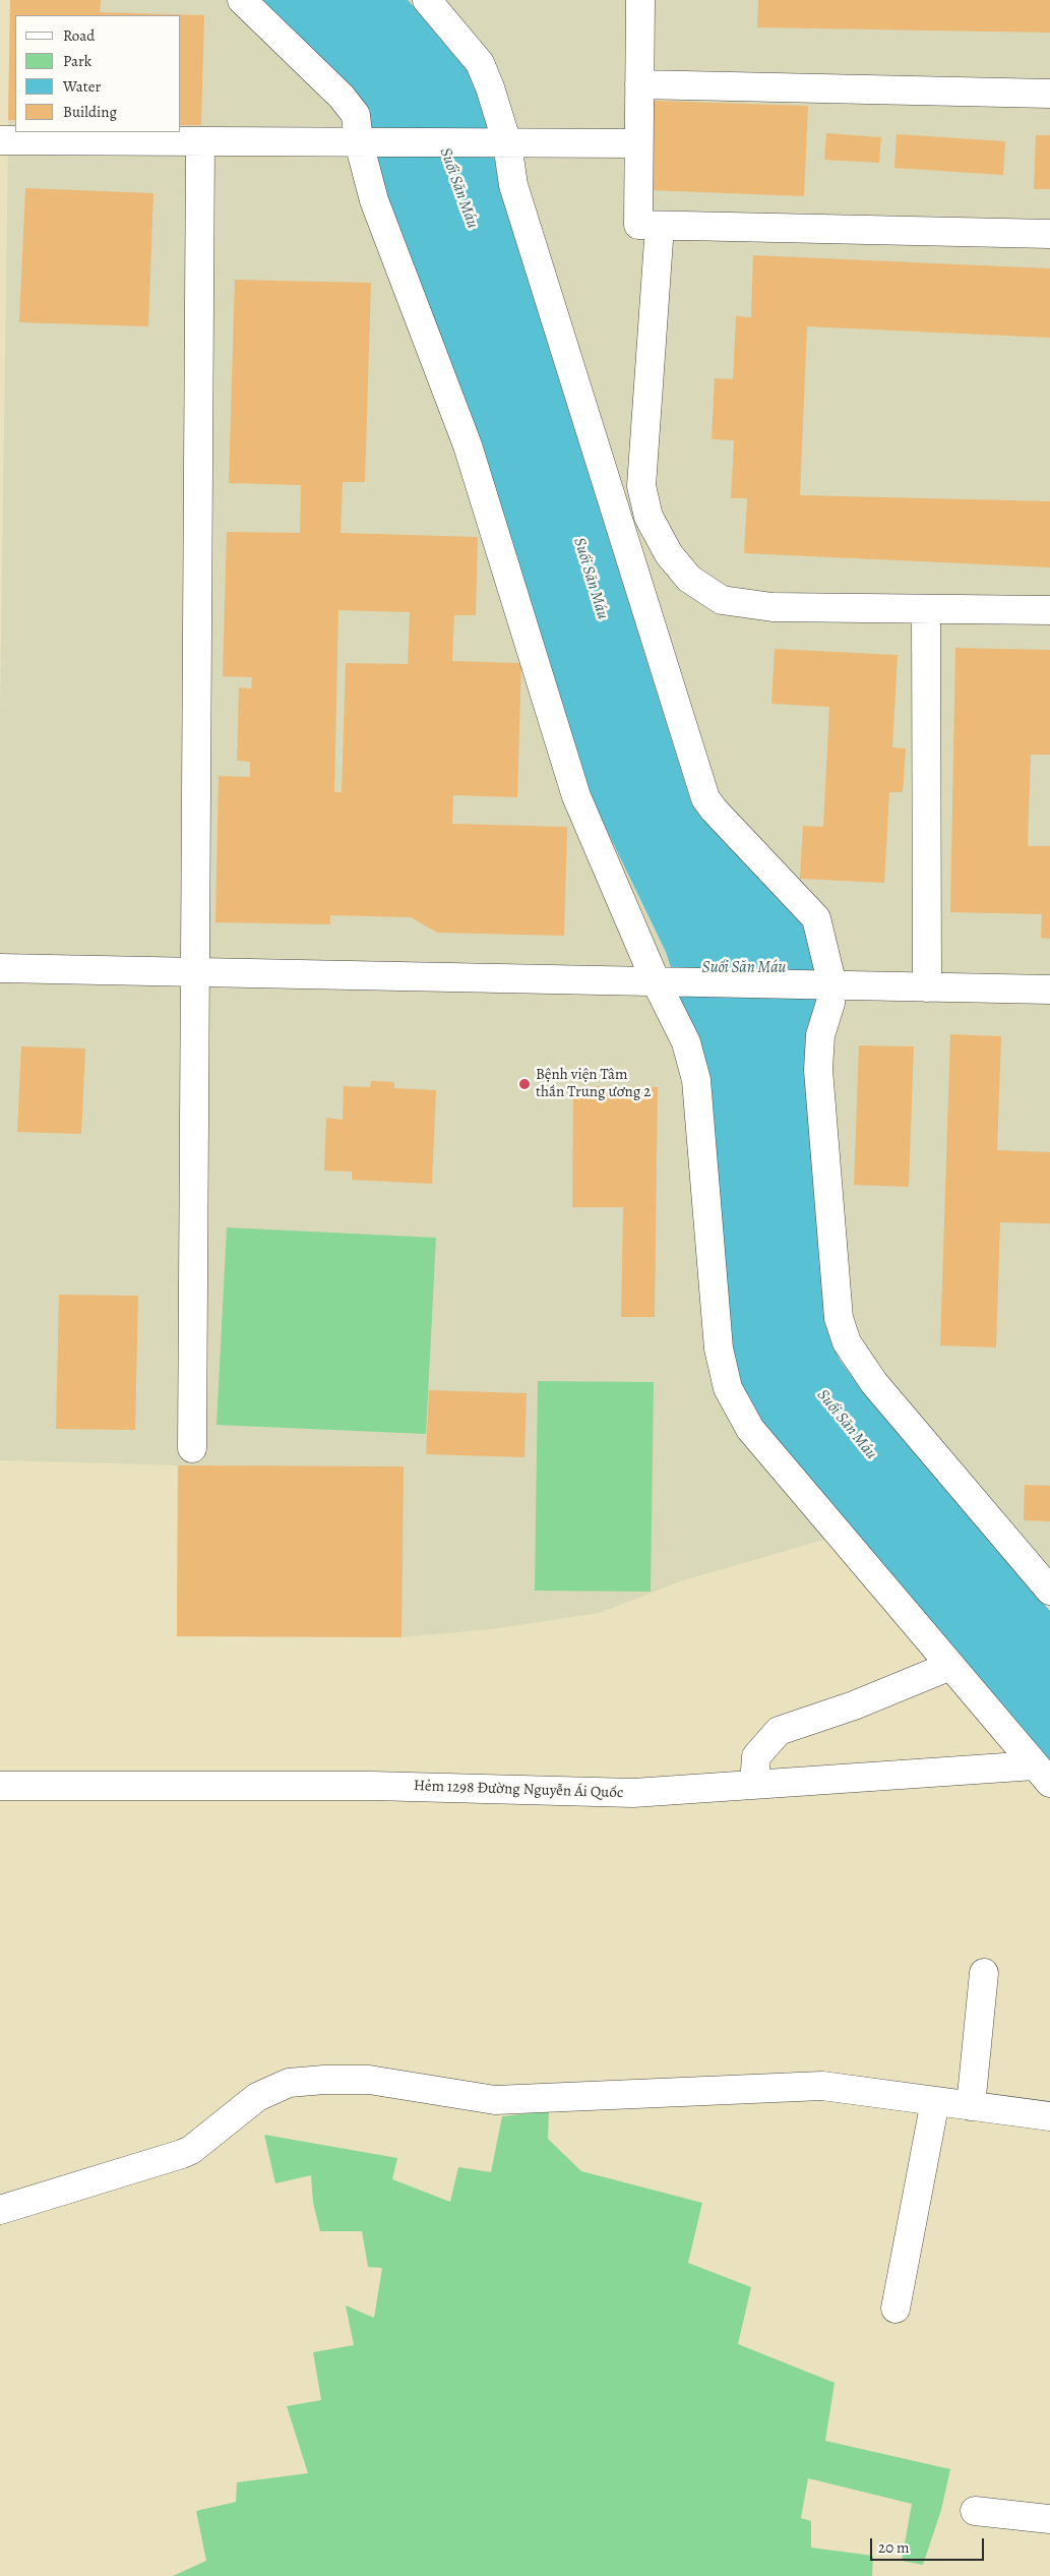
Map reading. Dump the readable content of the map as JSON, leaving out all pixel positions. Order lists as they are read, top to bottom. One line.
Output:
{"streets":{"street":["Hẻm 1298 Đường Nguyễn Ái Quốc"]},"water":["Suối Săn Máu"],"places":["Bệnh viện Tâm thần Trung ương 2"],"legend":["Road","Park","Water","Building"],"scale_bar":"20 m"}
